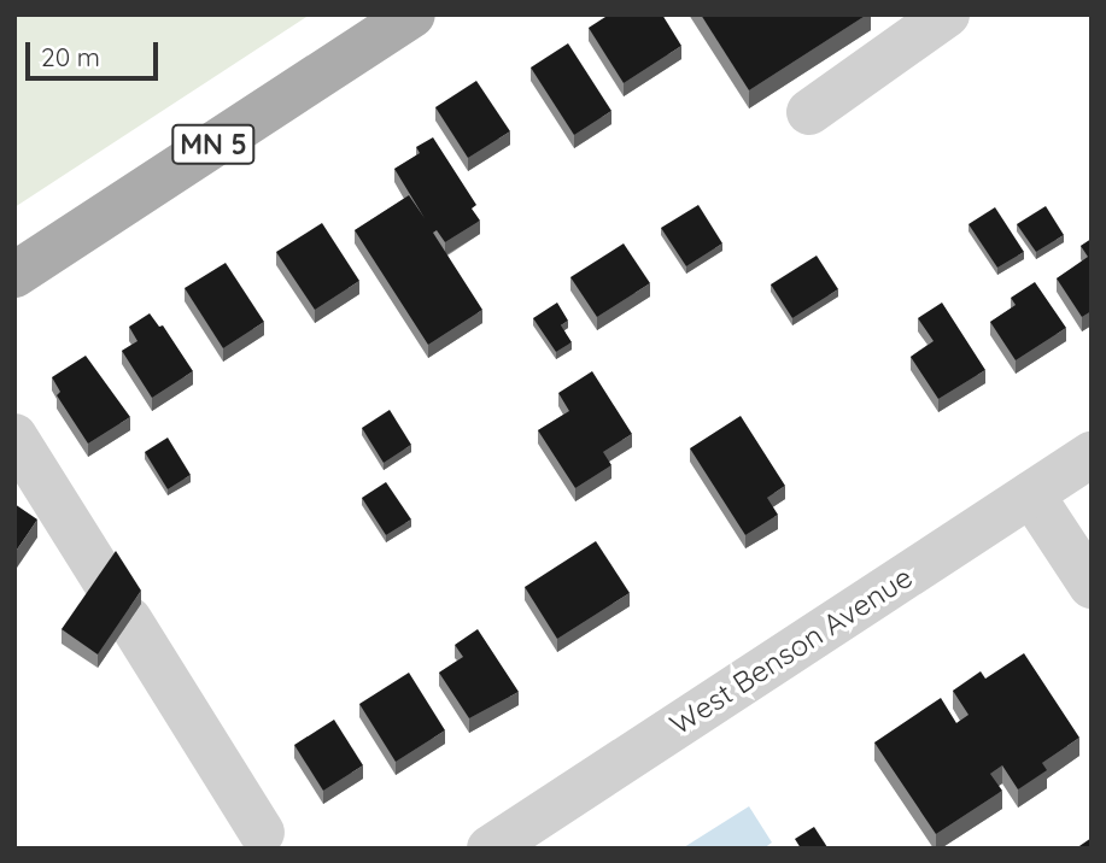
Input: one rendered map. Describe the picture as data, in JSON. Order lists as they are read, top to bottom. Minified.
{"streets":{"main road":["MN 5"],"street":["West Benson Avenue"]},"scale_bar":"20 m"}
